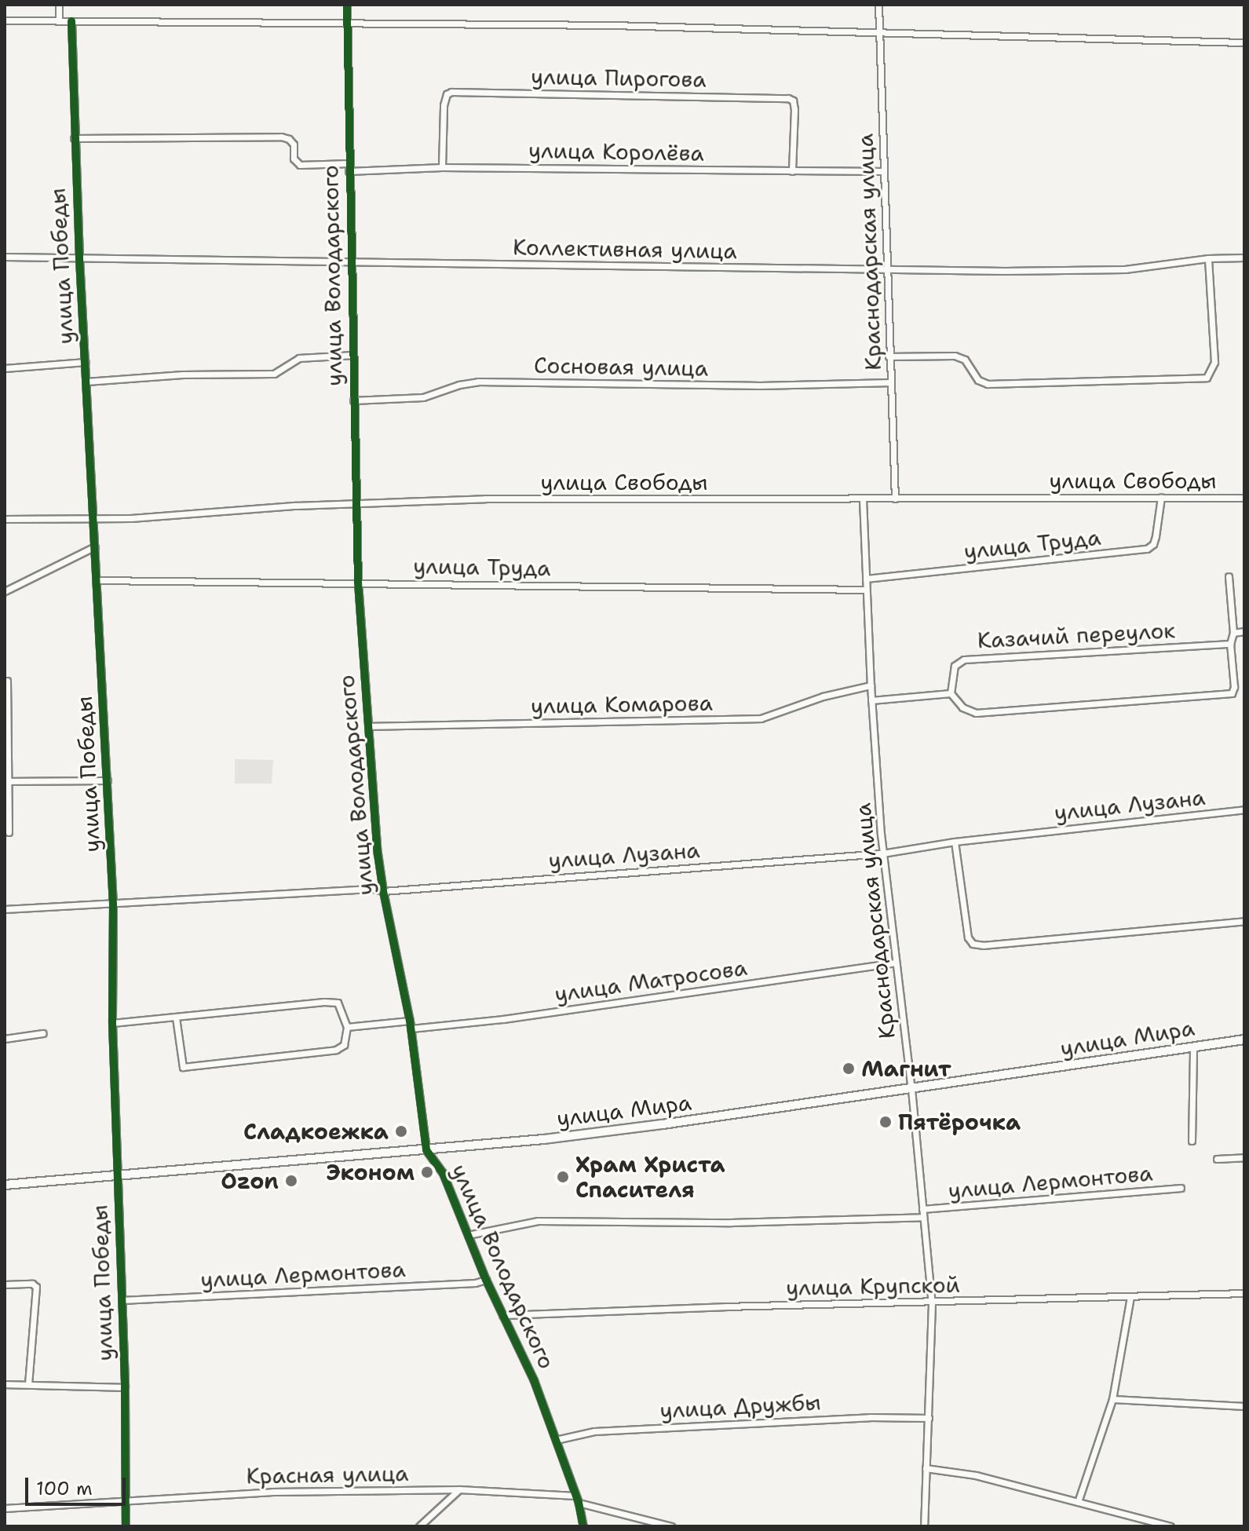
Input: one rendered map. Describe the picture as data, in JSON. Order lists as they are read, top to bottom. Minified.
{"streets":{"main road":["улица Мира"],"street":["улица Пирогова","улица Королёва","Коллективная улица","Краснодарская улица","улица Победы","улица Володарского","Сосновая улица","улица Свободы","улица Труда","Казачий переулок","улица Комарова","улица Лузана","улица Матросова","улица Лермонтова","улица Крупской","улица Дружбы","Красная улица"]},"crossings":[["улица Пирогова","улица Королёва"],["улица Королёва","Краснодарская улица"],["улица Королёва","улица Володарского"],["Коллективная улица","Краснодарская улица"],["Коллективная улица","улица Победы"],["Коллективная улица","улица Володарского"],["Краснодарская улица","Сосновая улица"],["Краснодарская улица","улица Свободы"],["Краснодарская улица","улица Труда"],["Краснодарская улица","улица Комарова"],["Краснодарская улица","улица Лузана"],["Краснодарская улица","улица Матросова"],["Краснодарская улица","улица Мира"],["Краснодарская улица","улица Лермонтова"],["Краснодарская улица","улица Крупской"],["Краснодарская улица","улица Дружбы"],["улица Победы","улица Свободы"],["улица Победы","улица Труда"],["улица Победы","улица Лузана"],["улица Победы","улица Мира"],["улица Победы","улица Лермонтова"],["улица Победы","Красная улица"],["улица Володарского","Сосновая улица"],["улица Володарского","улица Свободы"],["улица Володарского","улица Труда"],["улица Володарского","улица Комарова"],["улица Володарского","улица Лузана"],["улица Володарского","улица Матросова"],["улица Володарского","улица Мира"],["улица Володарского","улица Лермонтова"],["улица Володарского","улица Крупской"],["улица Володарского","улица Дружбы"],["улица Володарского","Красная улица"],["улица Свободы","улица Труда"]],"places":["Магнит","Пятёрочка","Сладкоежка","Эконом","Храм Христа Спасителя","Ozon"],"scale_bar":"100 m"}
